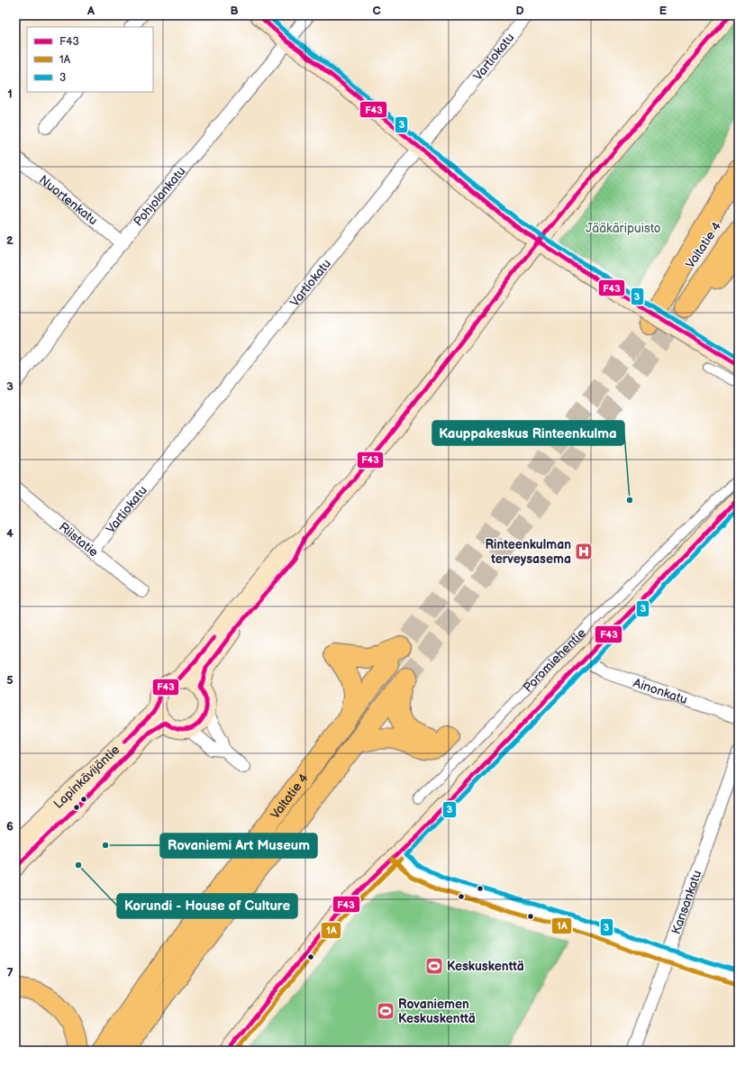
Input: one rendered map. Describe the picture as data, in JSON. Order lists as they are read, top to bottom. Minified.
{"streets":{"highway":["Valtatie 4"],"main road":["Poromiehentie","Lapinkävijäntie"],"street":["Vartiokatu","Pohjolankatu","Nuortenkatu","Riistatie","Ainonkatu","Kansankatu"]},"crossings":[["Vartiokatu","Riistatie"],["Pohjolankatu","Nuortenkatu"],["Poromiehentie","Ainonkatu"]],"parks":["Jääkäripuisto"],"places":{"other":["Kauppakeskus Rinteenkulma","Rovaniemi Art Museum","Korundi - House of Culture"],"hospital":["Rinteenkulman terveysasema"],"sports":["Keskuskenttä","Rovaniemen Keskuskenttä"]},"lines":["transit line F43","transit line 3","transit line 1A"],"legend":["F43","1A","3"],"grid":{"columns":["A","B","C","D","E"],"rows":["1","2","3","4","5","6","7"]}}
